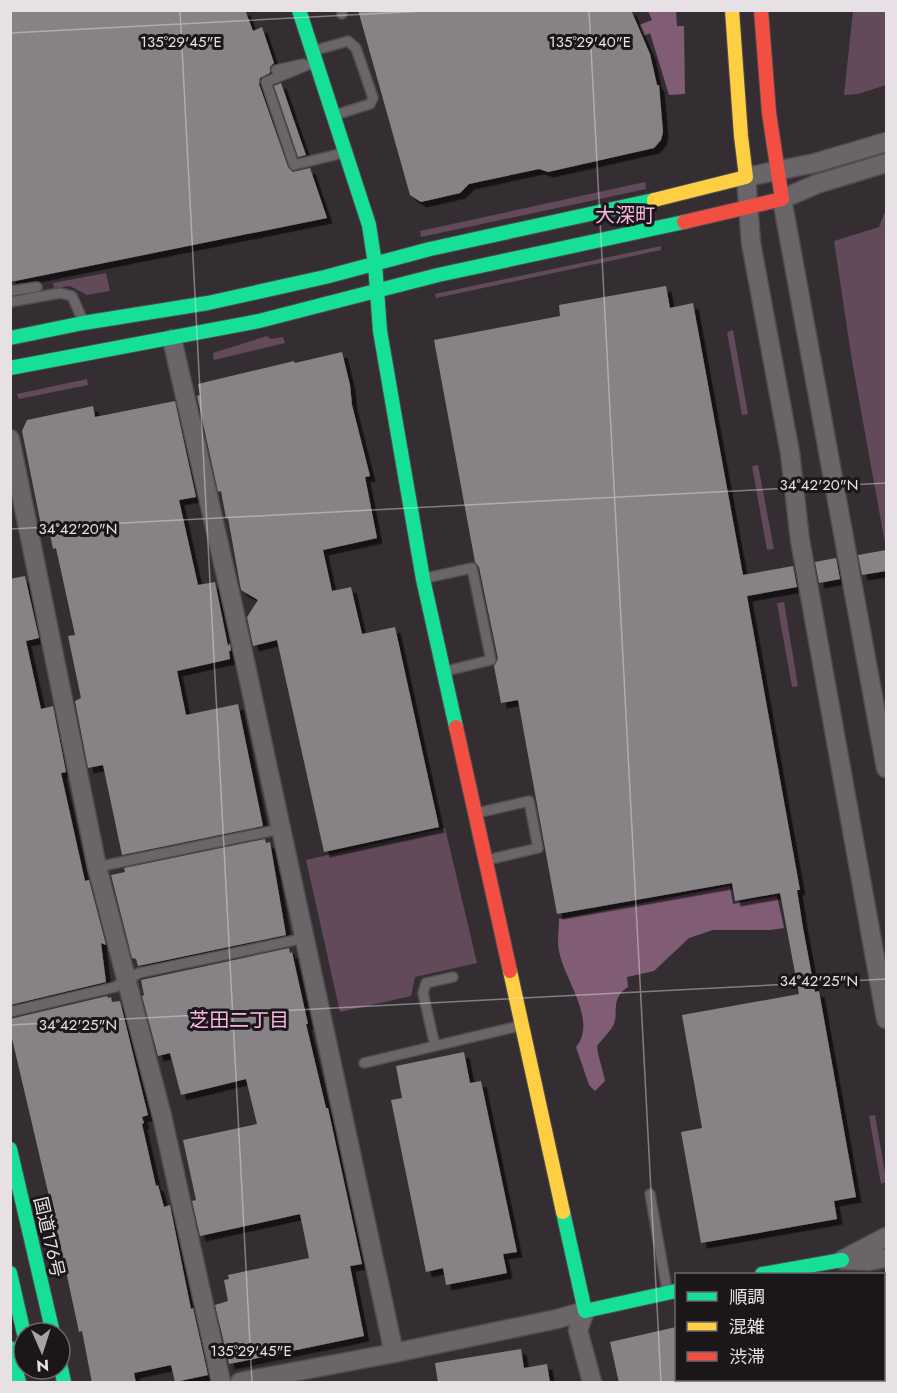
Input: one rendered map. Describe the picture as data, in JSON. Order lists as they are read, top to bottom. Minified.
{"streets":{"main road":["国道176号"]},"districts":["大深町","芝田二丁目"],"legend":["順調","混雑","渋滞"],"north":"bottom","coordinates":["135°29'45\"E","135°29'40\"E","34°42'20\"N","34°42'25\"N"]}
